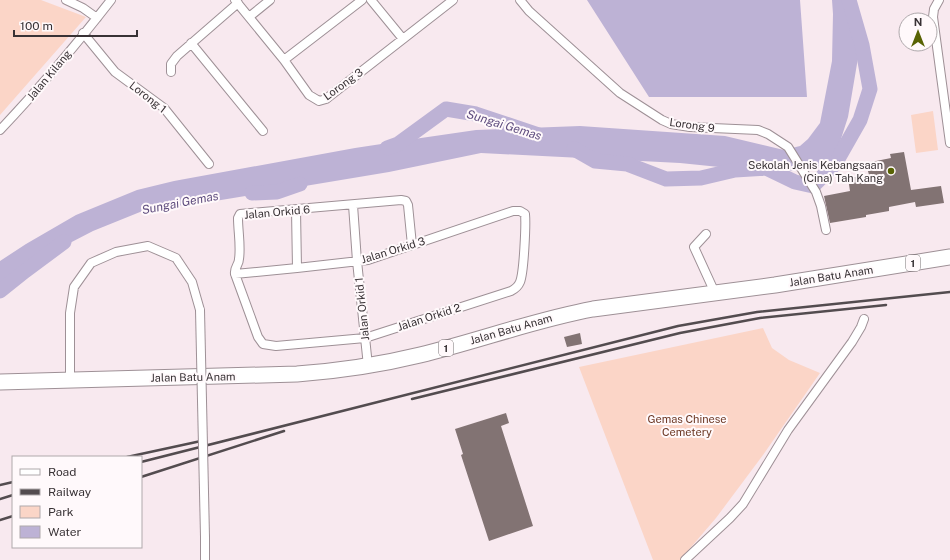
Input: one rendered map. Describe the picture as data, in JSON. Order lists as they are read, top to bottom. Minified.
{"streets":{"highway":["1","Jalan Batu Anam"],"street":["Jalan Kilang","Lorong 3","Lorong 1","Lorong 9","Jalan Orkid 6","Jalan Orkid 3","Jalan Orkid 1","Jalan Orkid 2"]},"crossings":[["Jalan Kilang","Lorong 1"],["Jalan Orkid 6","Jalan Orkid 3"],["Jalan Orkid 6","Jalan Orkid 1"],["Jalan Orkid 6","Jalan Orkid 2"],["Jalan Orkid 3","Jalan Orkid 1"],["Jalan Orkid 3","Jalan Orkid 2"],["Jalan Batu Anam","Jalan Orkid 1"],["Jalan Orkid 1","Jalan Orkid 2"]],"water":["Sungai Gemas"],"parks":["Gemas Chinese Cemetery"],"places":["Sekolah Jenis Kebangsaan (Cina) Tah Kang"],"legend":["Road","Railway","Park","Water"],"scale_bar":"100 m","north":"top"}
